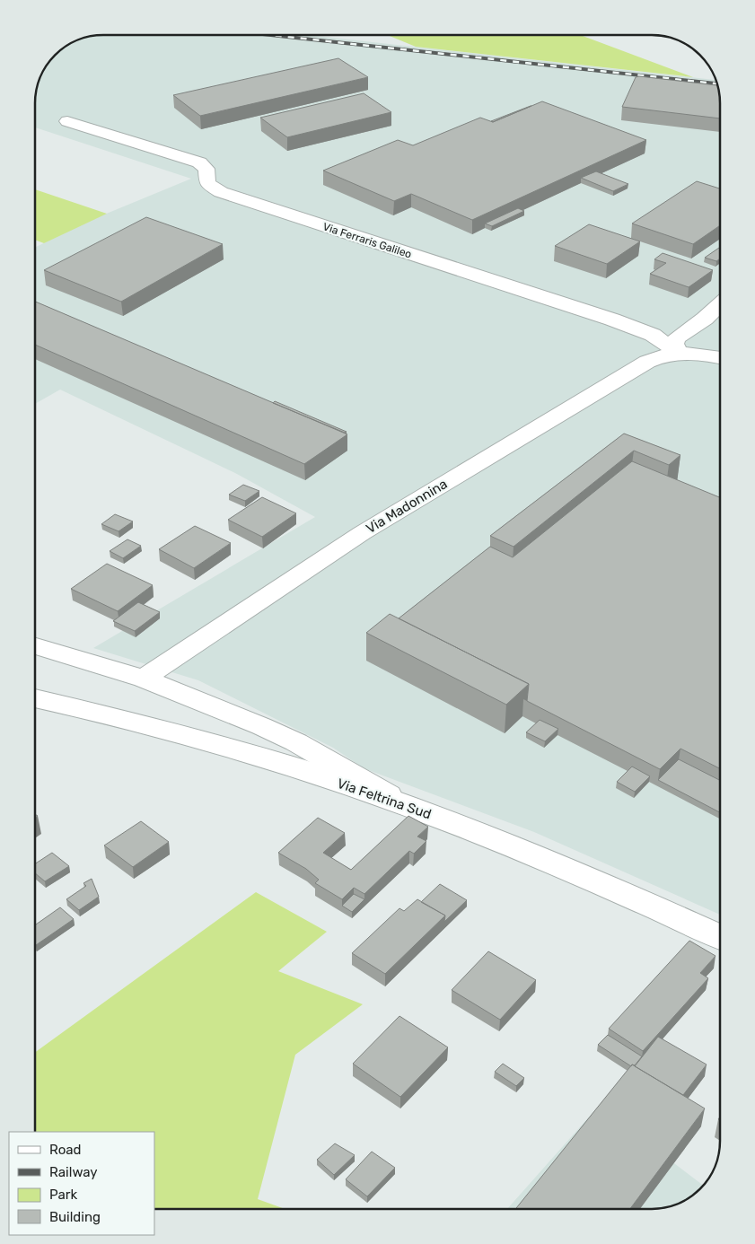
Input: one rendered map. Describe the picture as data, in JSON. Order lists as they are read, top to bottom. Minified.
{"streets":{"street":["Via Ferraris Galileo","Via Madonnina","Via Feltrina Sud"]},"crossings":[["Via Ferraris Galileo","Via Madonnina"]],"legend":["Road","Railway","Park","Building"]}
